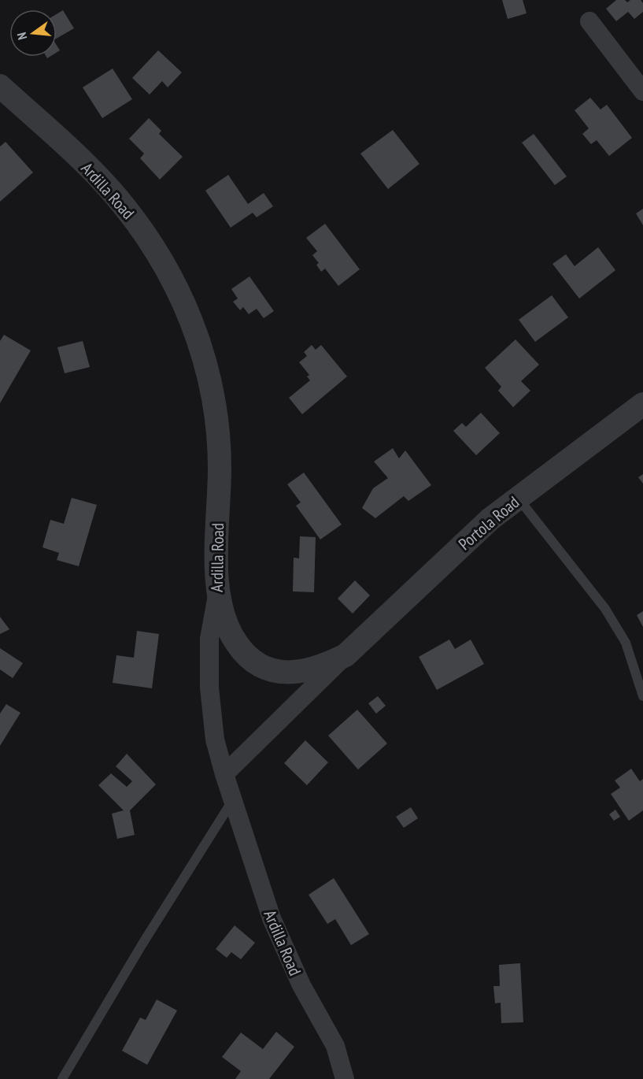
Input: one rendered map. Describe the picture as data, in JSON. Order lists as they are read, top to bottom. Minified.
{"streets":{"street":["Ardilla Road","Portola Road"]},"crossings":[["Ardilla Road","Portola Road"]],"north":"left"}
